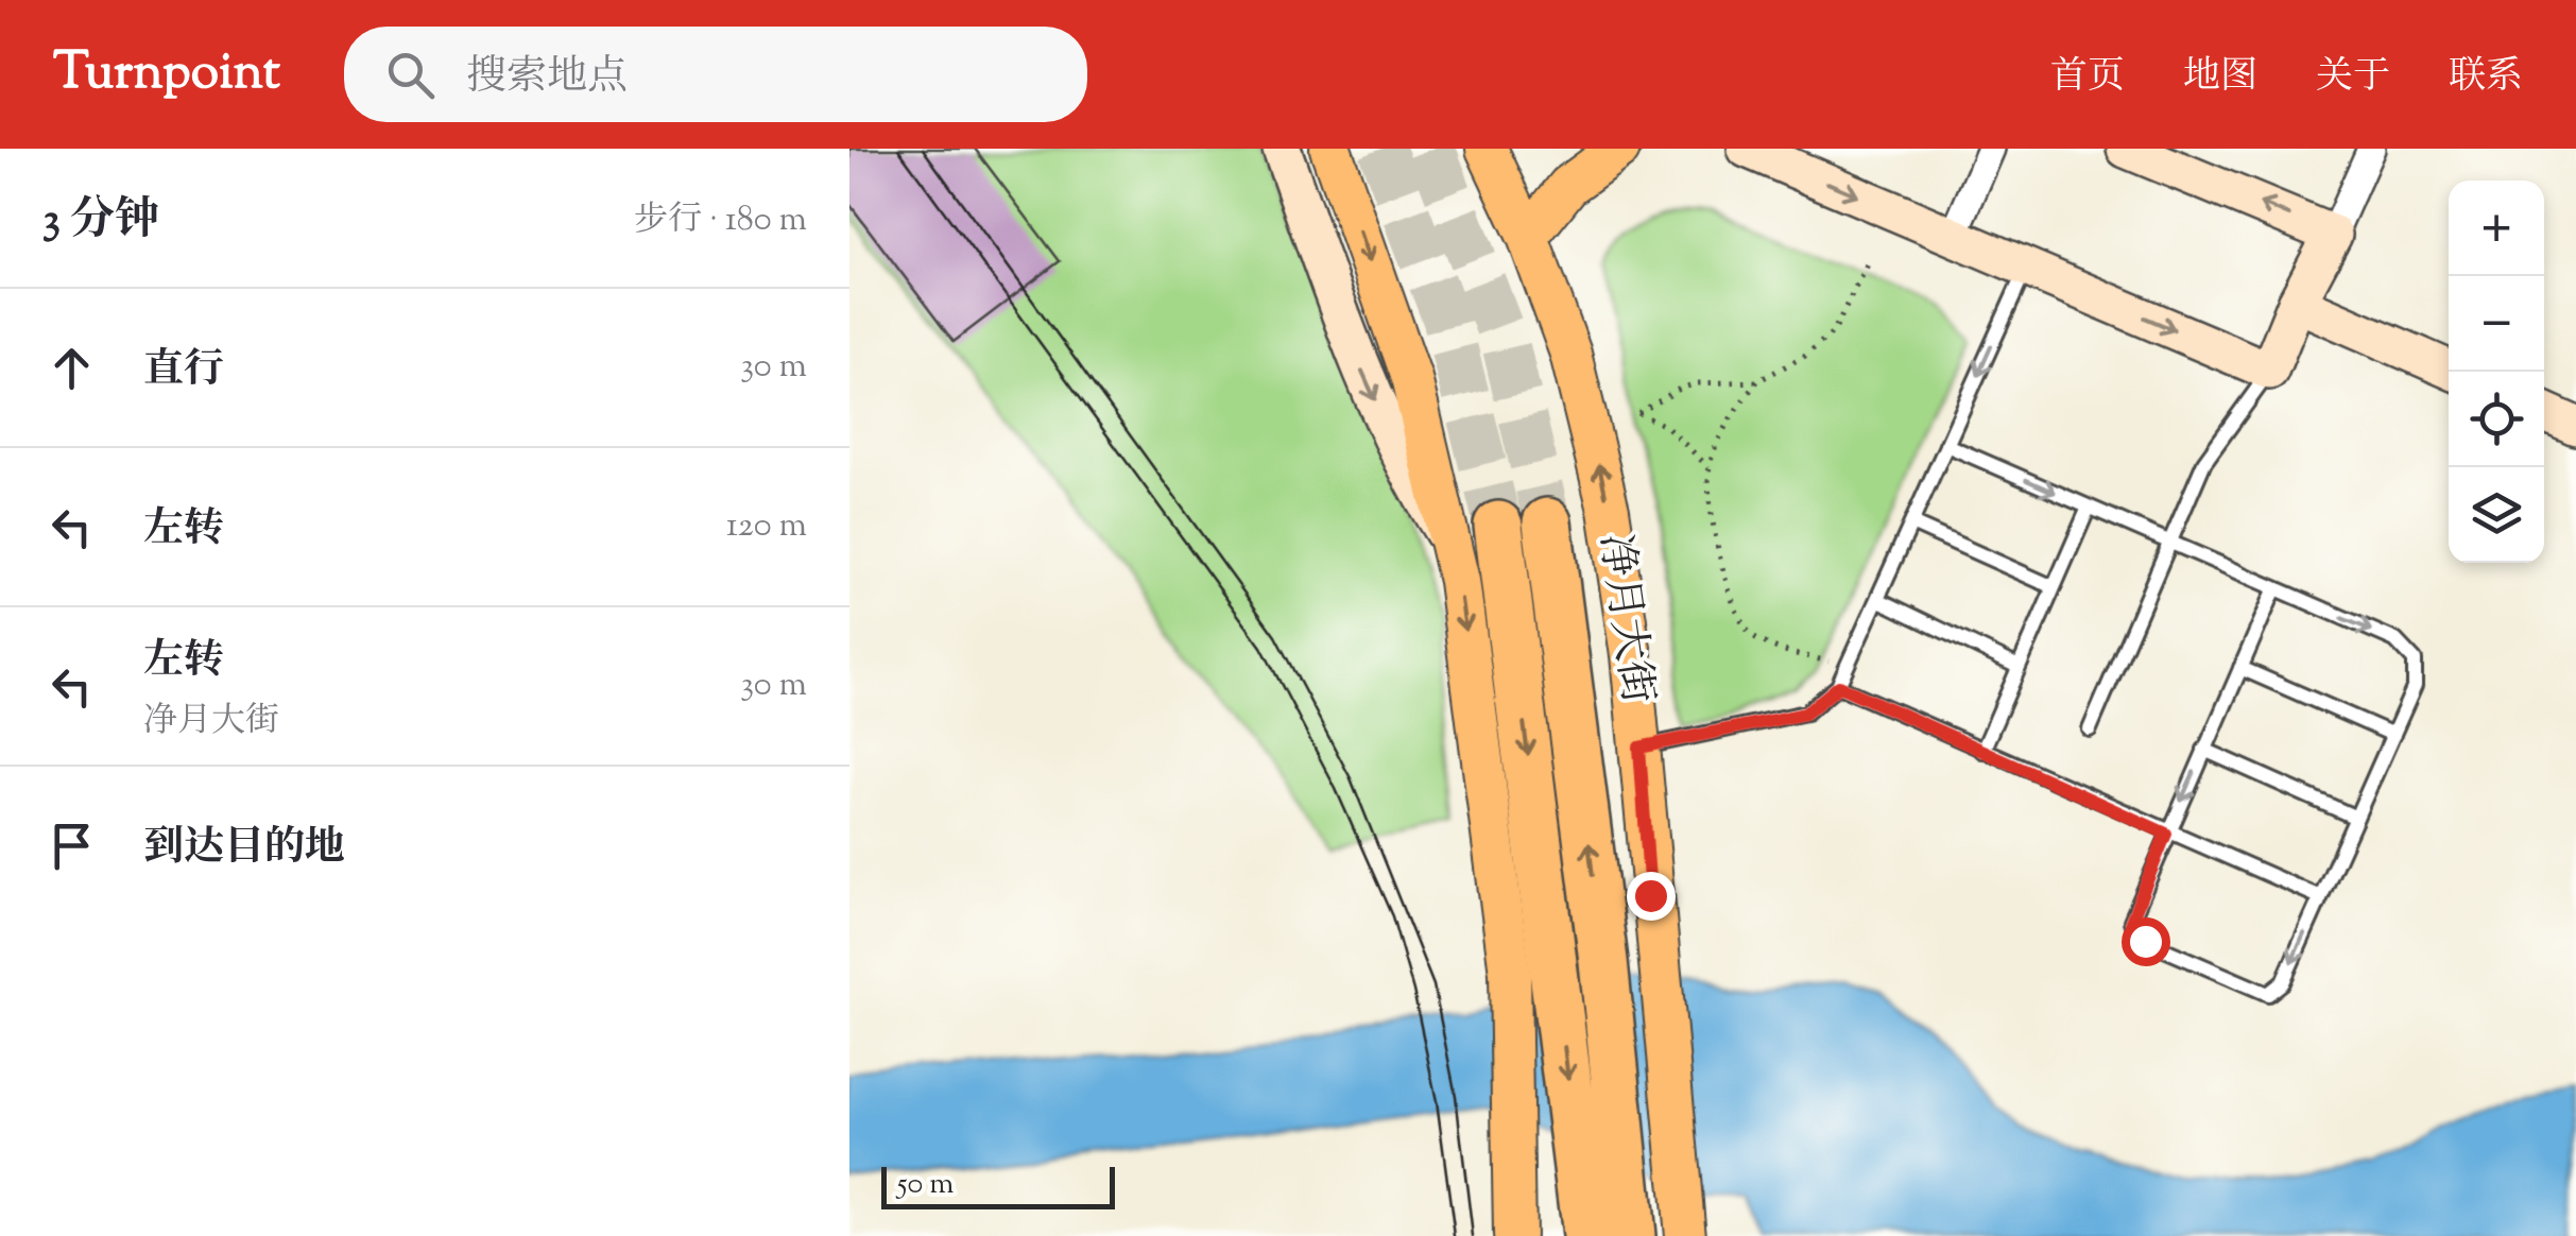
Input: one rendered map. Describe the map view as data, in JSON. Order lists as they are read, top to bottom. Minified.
{"streets":{"highway":["净月大街"]},"scale_bar":"50 m","page":{"header":"Turnpoint","search":"搜索地点","nav":["首页","地图","关于","联系"],"heading":["3 分钟","步行 · 180 m"],"map_buttons":["+","−"],"list":[["直行","30 m"],["左转","120 m"],["左转","净月大街","30 m"],"到达目的地"],"scale":"50 m"}}
